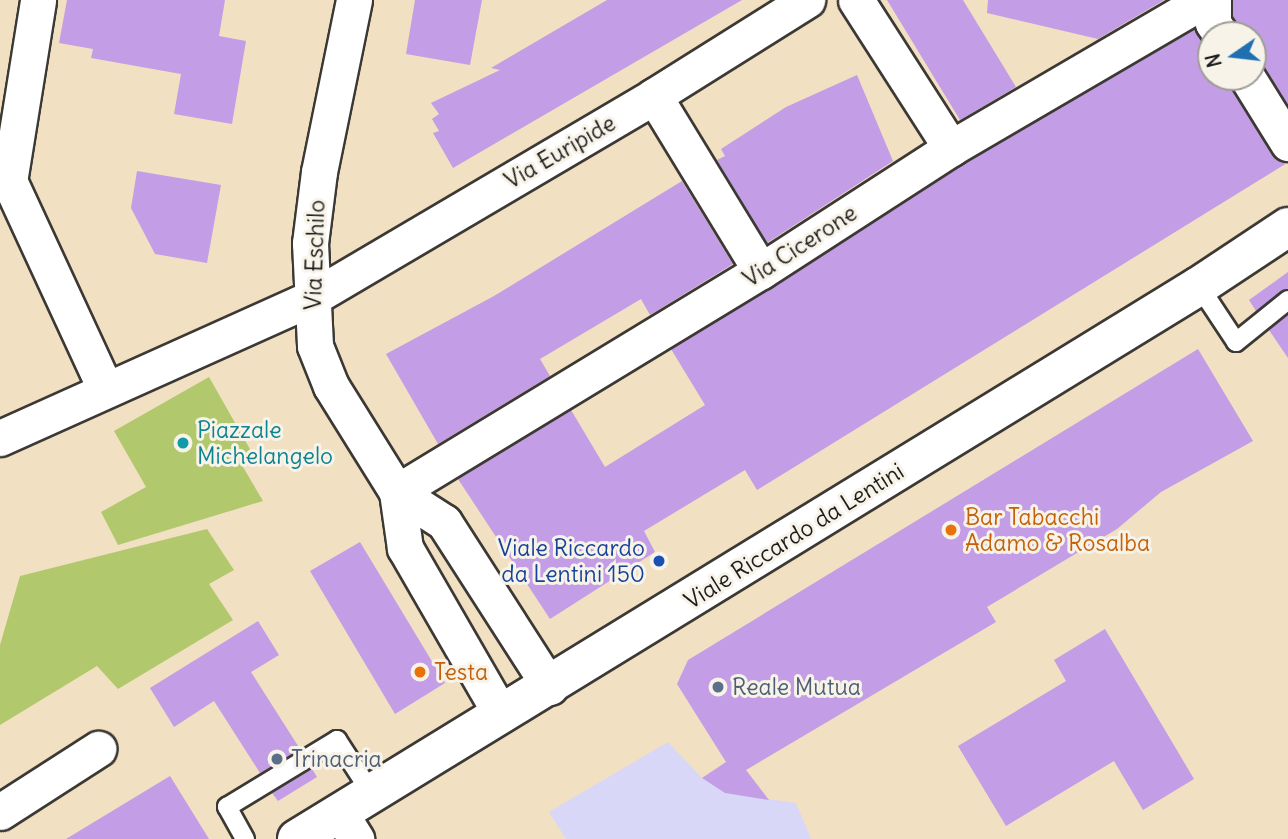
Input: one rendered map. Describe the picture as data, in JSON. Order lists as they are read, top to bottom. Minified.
{"streets":{"main road":["Viale Riccardo da Lentini"],"street":["Via Euripide","Via Cicerone","Via Eschilo"]},"crossings":[["Via Euripide","Via Eschilo"],["Via Cicerone","Via Eschilo"]],"places":["Piazzale Michelangelo","Bar Tabacchi Adamo & Rosalba","Viale Riccardo da Lentini 150","Testa","Reale Mutua","Trinacria"],"north":"left"}
